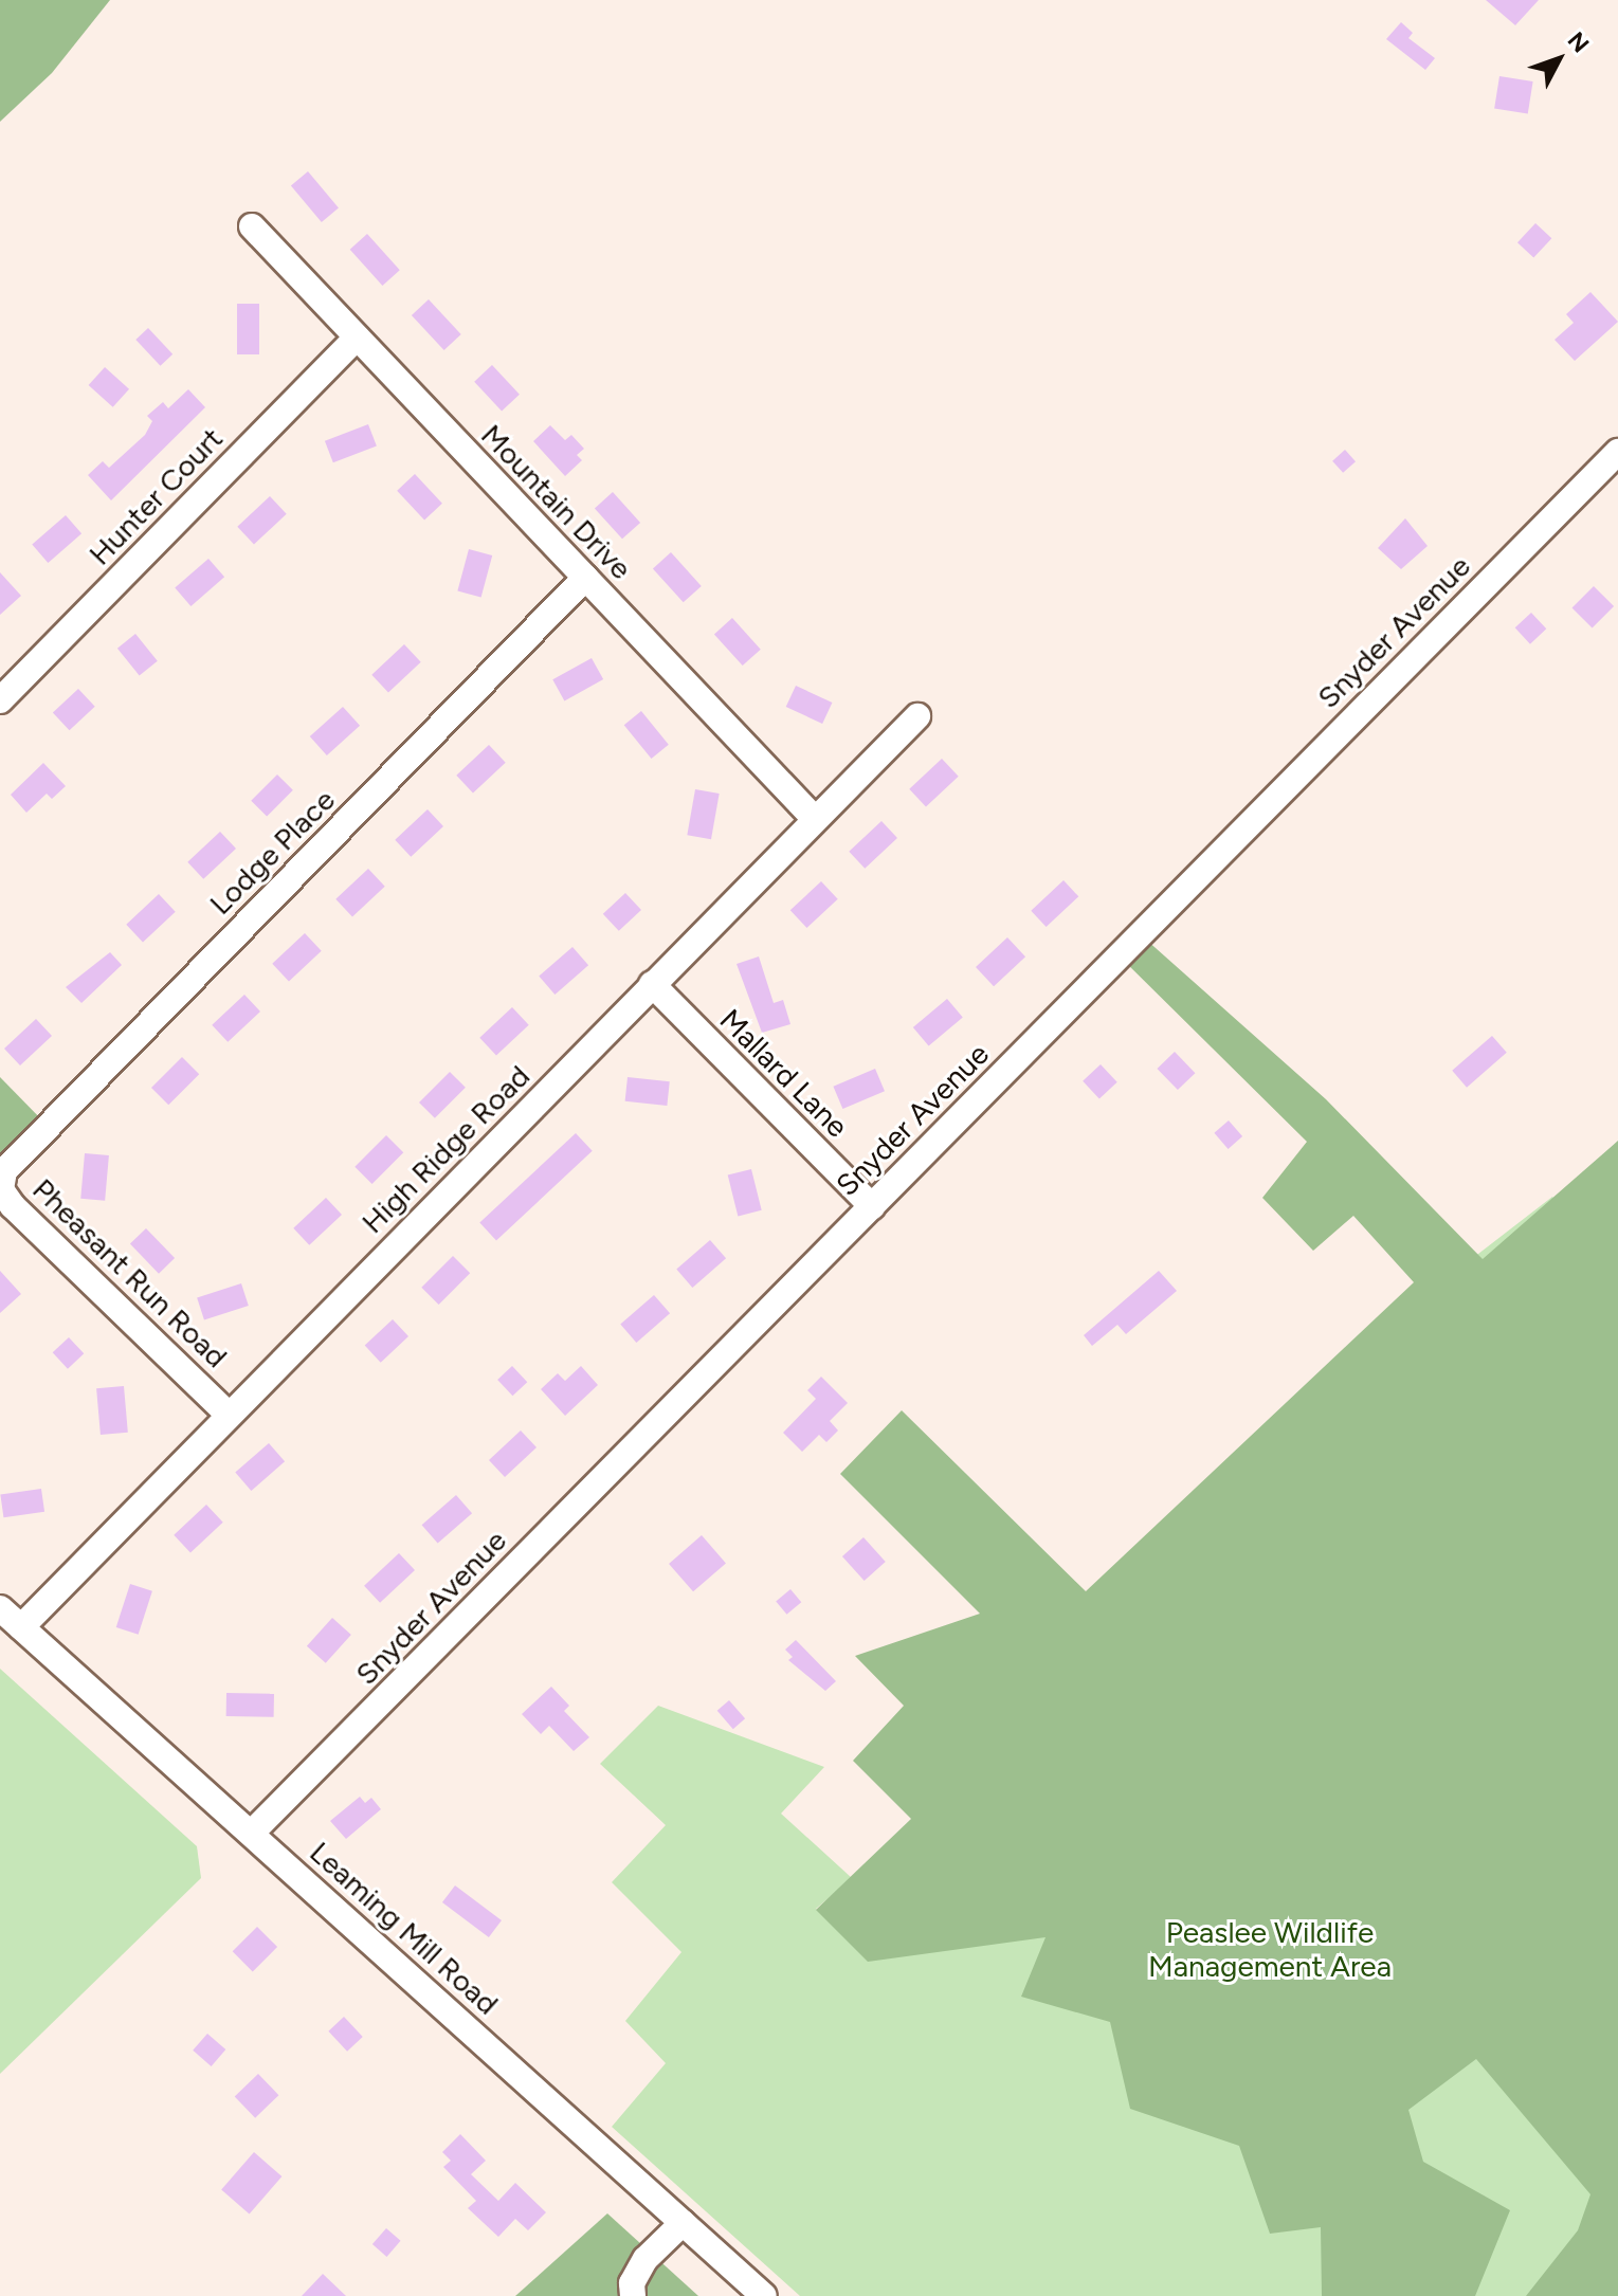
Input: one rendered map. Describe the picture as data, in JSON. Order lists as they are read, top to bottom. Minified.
{"streets":{"street":["Hunter Court","Mountain Drive","Snyder Avenue","Lodge Place","Mallard Lane","High Ridge Road","Pheasant Run Road","Leaming Mill Road"]},"crossings":[["Hunter Court","Mountain Drive"],["Mountain Drive","Lodge Place"],["Mountain Drive","High Ridge Road"],["Snyder Avenue","Mallard Lane"],["Snyder Avenue","Leaming Mill Road"],["Lodge Place","Pheasant Run Road"],["Mallard Lane","High Ridge Road"],["High Ridge Road","Pheasant Run Road"],["High Ridge Road","Leaming Mill Road"]],"parks":["Peaslee Wildlife Management Area"],"north":"top right"}
